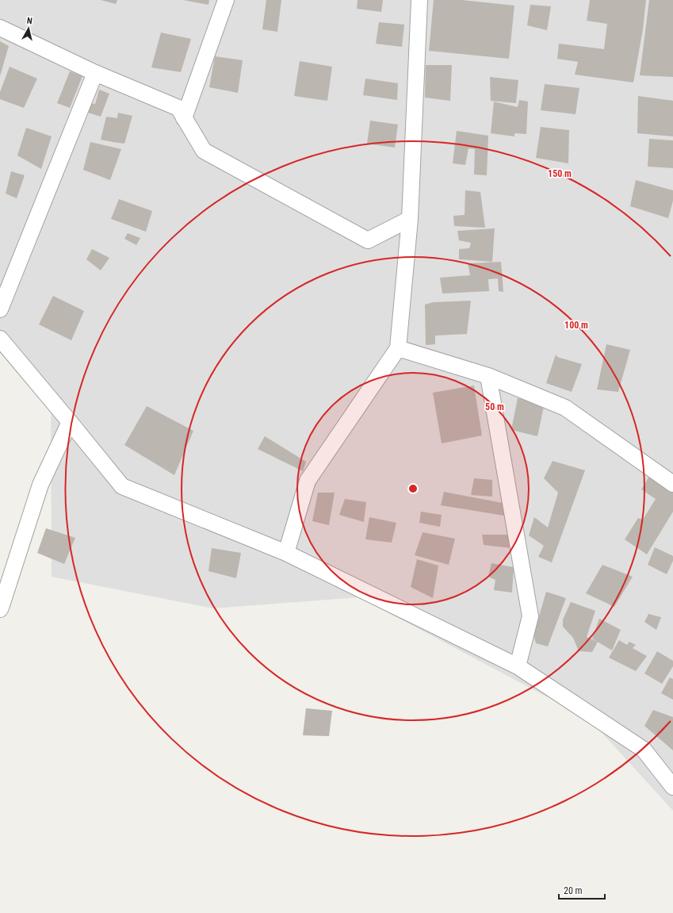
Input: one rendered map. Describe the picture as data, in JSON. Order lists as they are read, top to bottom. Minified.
{"scale_bar":"20 m","north":"top","rings":["150 m","100 m","50 m"]}
